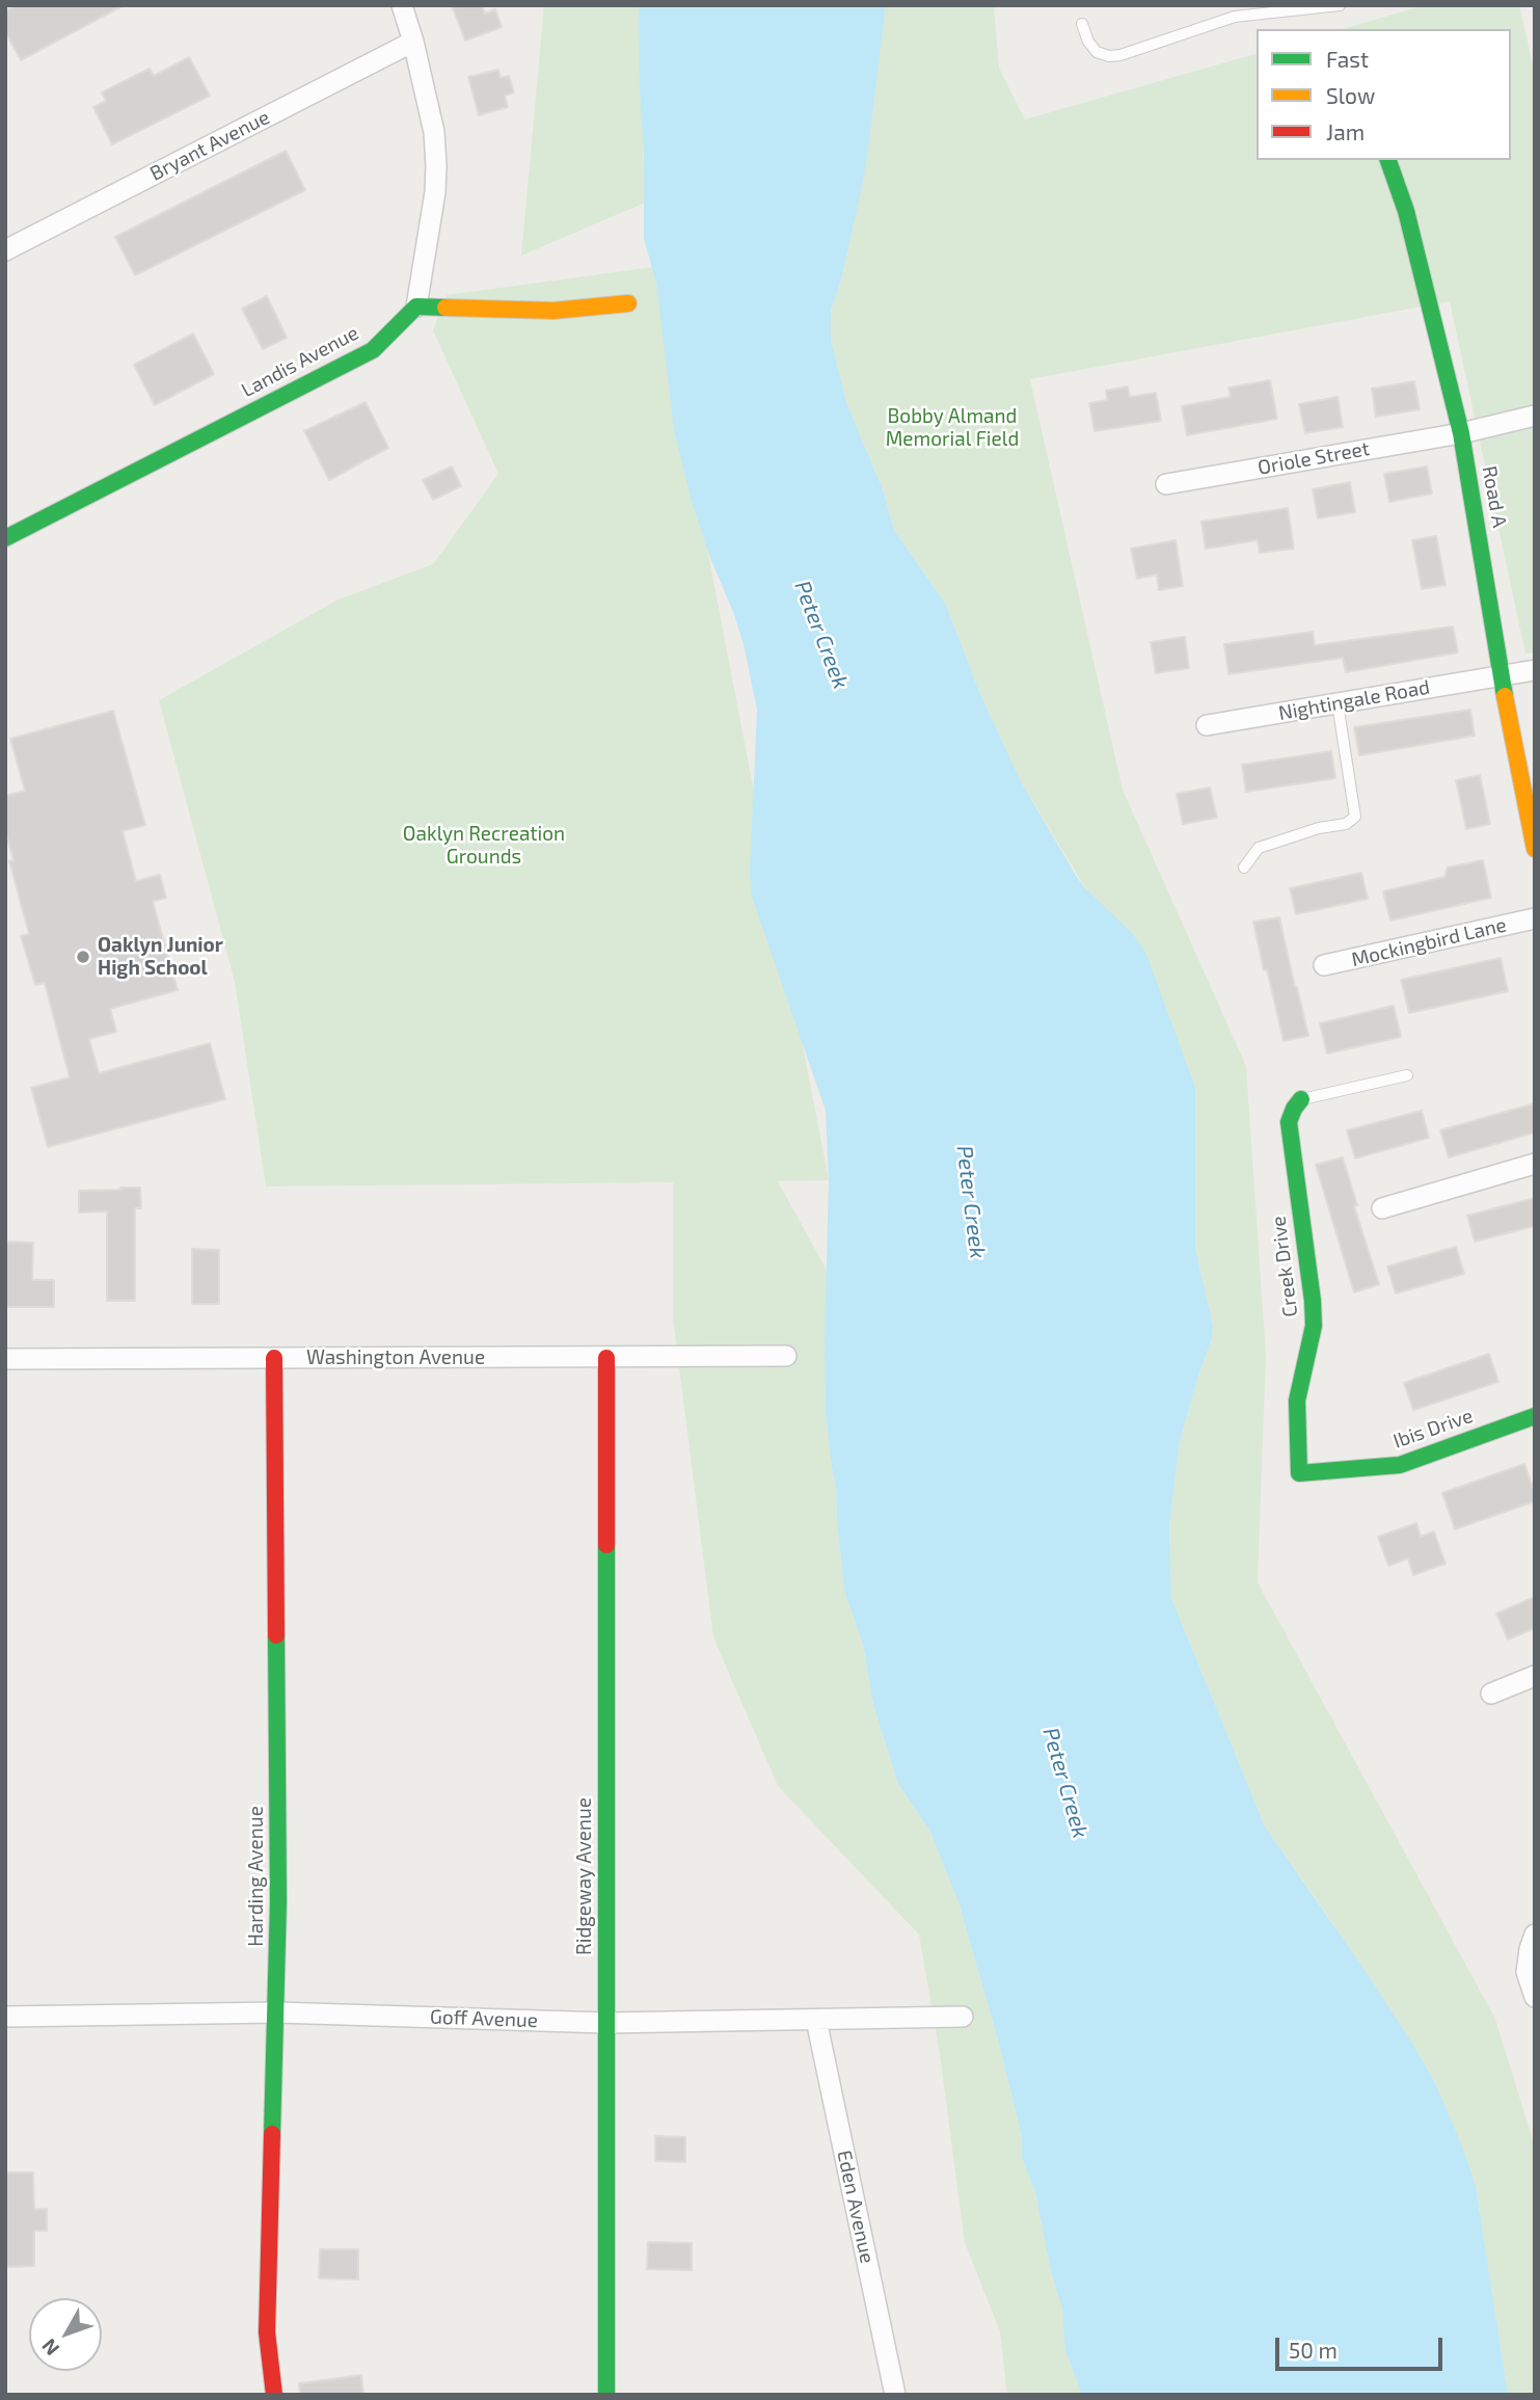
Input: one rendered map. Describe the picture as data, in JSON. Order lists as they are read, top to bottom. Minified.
{"streets":{"street":["Bryant Avenue","Landis Avenue","Oriole Street","Road A","Nightingale Road","Mockingbird Lane","Creek Drive","Washington Avenue","Ibis Drive","Harding Avenue","Ridgeway Avenue","Goff Avenue","Eden Avenue"]},"crossings":[["Oriole Street","Road A"],["Road A","Nightingale Road"],["Creek Drive","Ibis Drive"],["Washington Avenue","Harding Avenue"],["Washington Avenue","Ridgeway Avenue"],["Harding Avenue","Goff Avenue"],["Ridgeway Avenue","Goff Avenue"],["Goff Avenue","Eden Avenue"]],"water":["Peter Creek"],"parks":["Bobby Almand Memorial Field","Oaklyn Recreation Grounds"],"places":["Oaklyn Junior High School"],"legend":["Fast","Slow","Jam"],"scale_bar":"50 m","north":"bottom left"}
